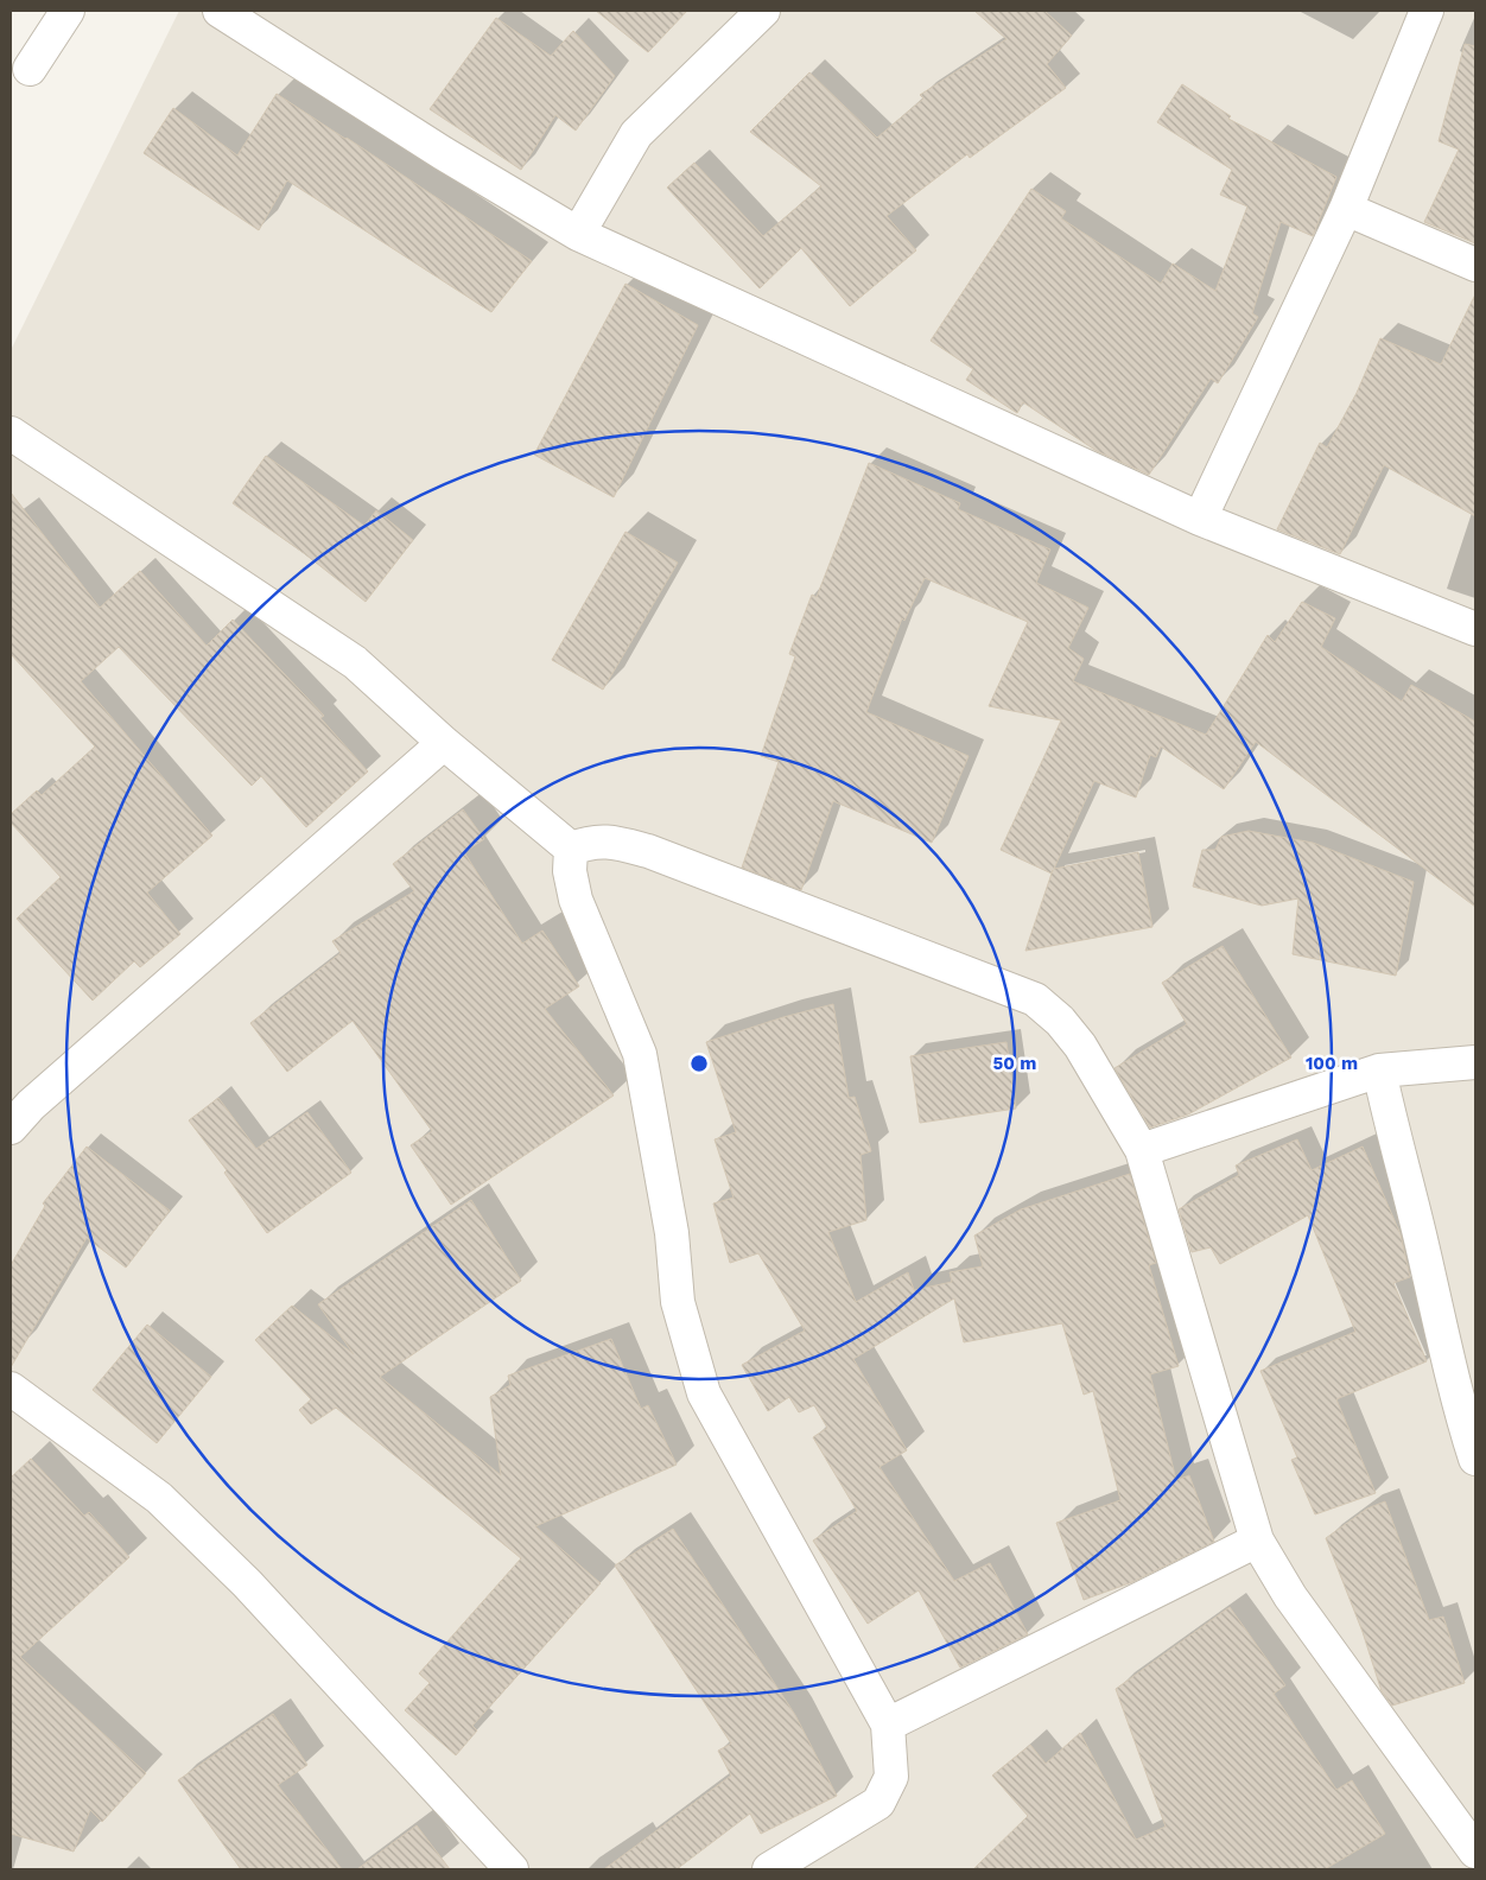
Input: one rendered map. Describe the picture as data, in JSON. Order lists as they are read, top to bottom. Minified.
{"rings":["50 m","100 m"]}
